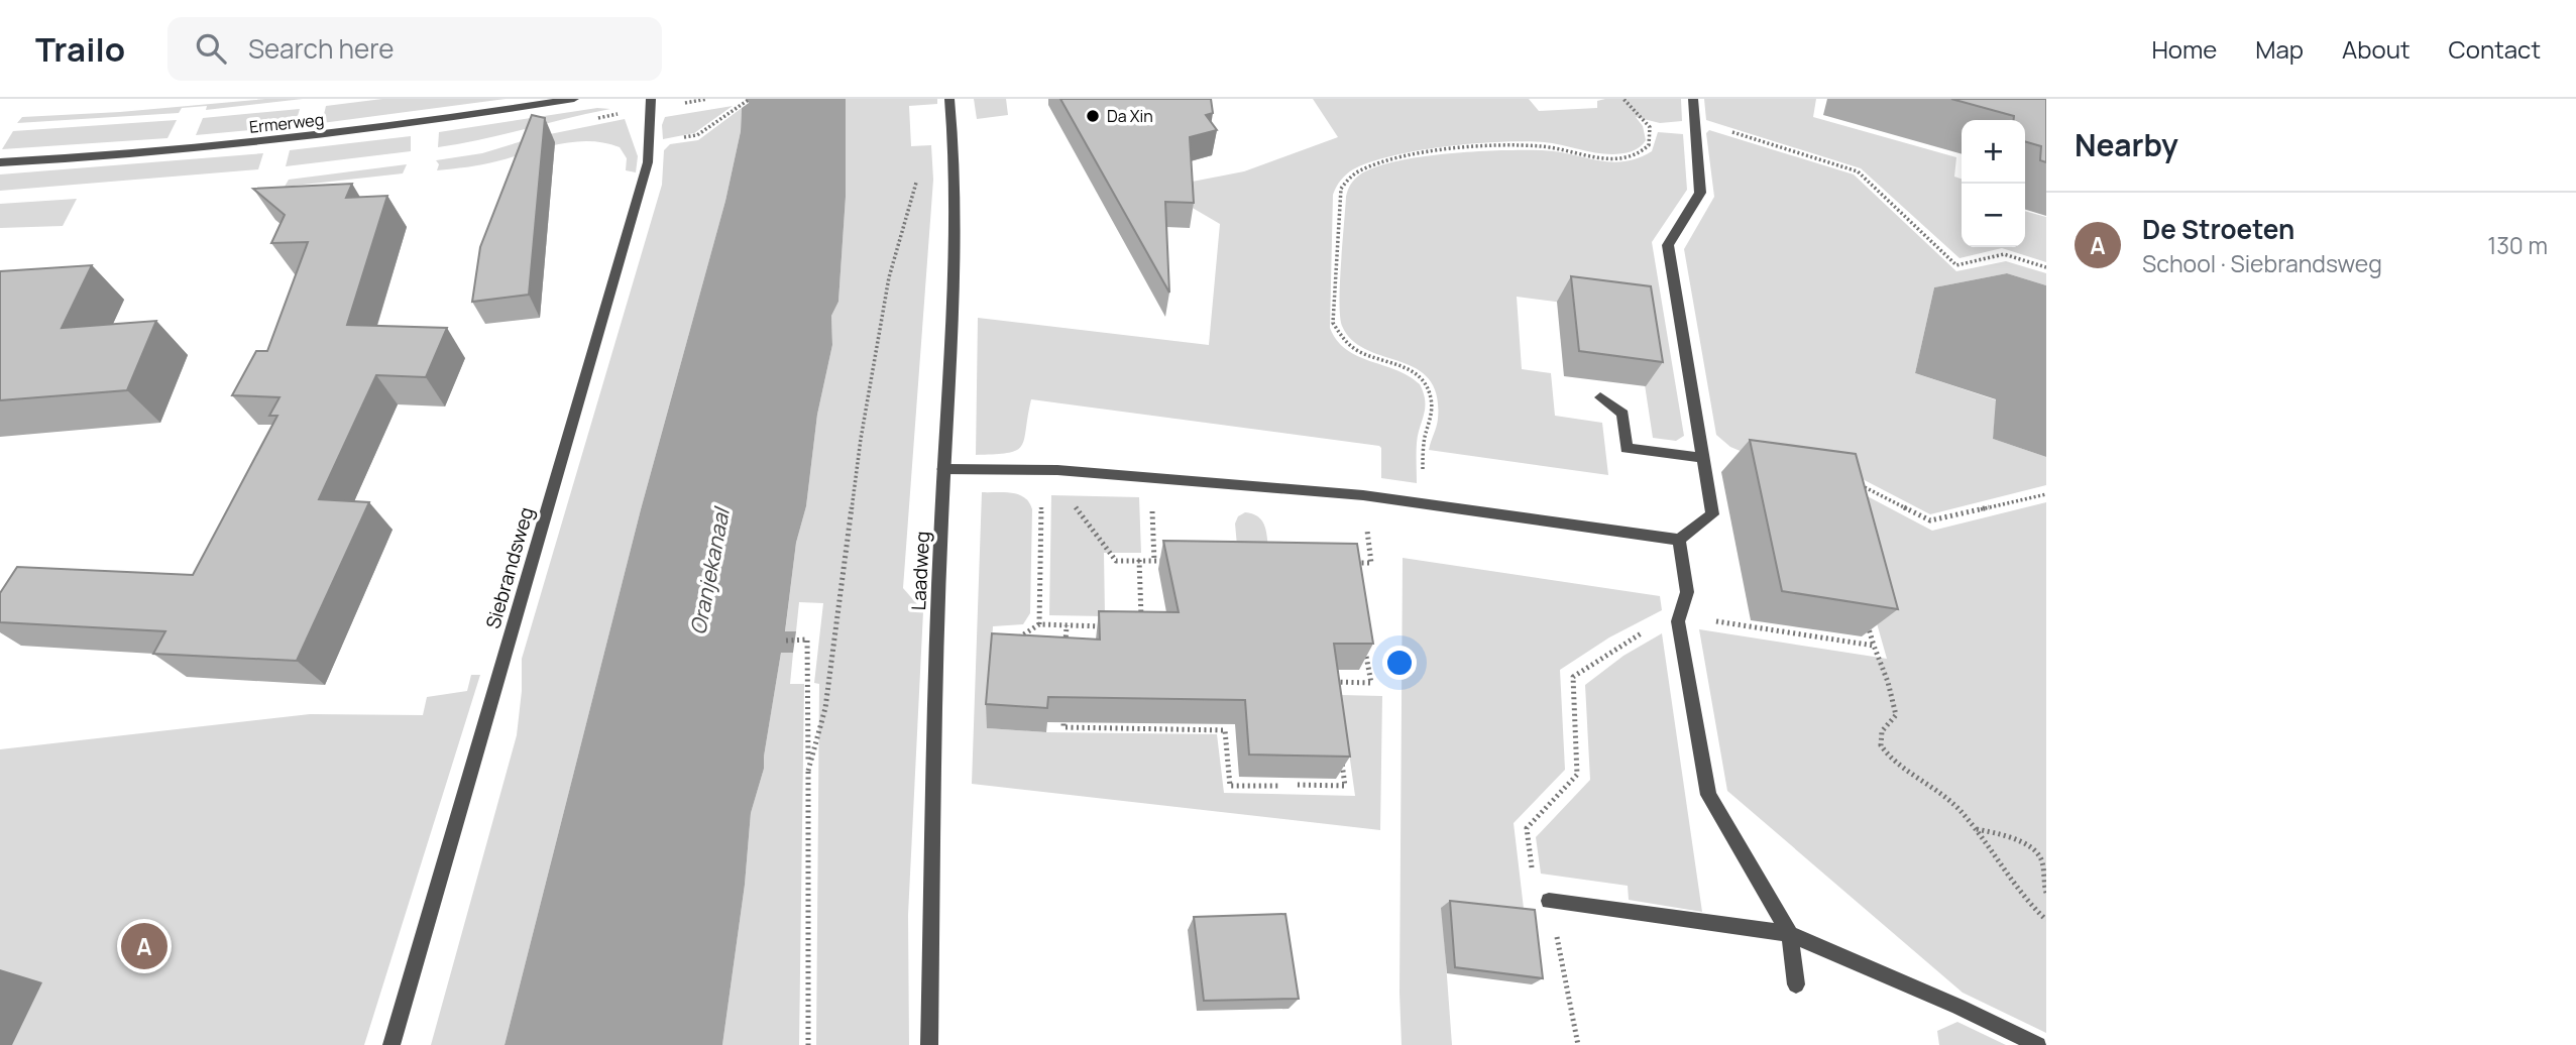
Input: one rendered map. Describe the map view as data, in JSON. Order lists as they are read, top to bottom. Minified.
{"streets":{"street":["Ermerweg","Siebrandsweg","Laadweg"]},"water":["Oranjekanaal"],"places":["Da Xin"],"page":{"header":"Trailo","search":"Search here","nav":["Home","Map","About","Contact"],"heading":"Nearby","map_buttons":["+","−"],"list":[{"mark":"A","name":"De Stroeten","note":"School · Siebrandsweg","value":"130 m"}],"pins":"A"}}
